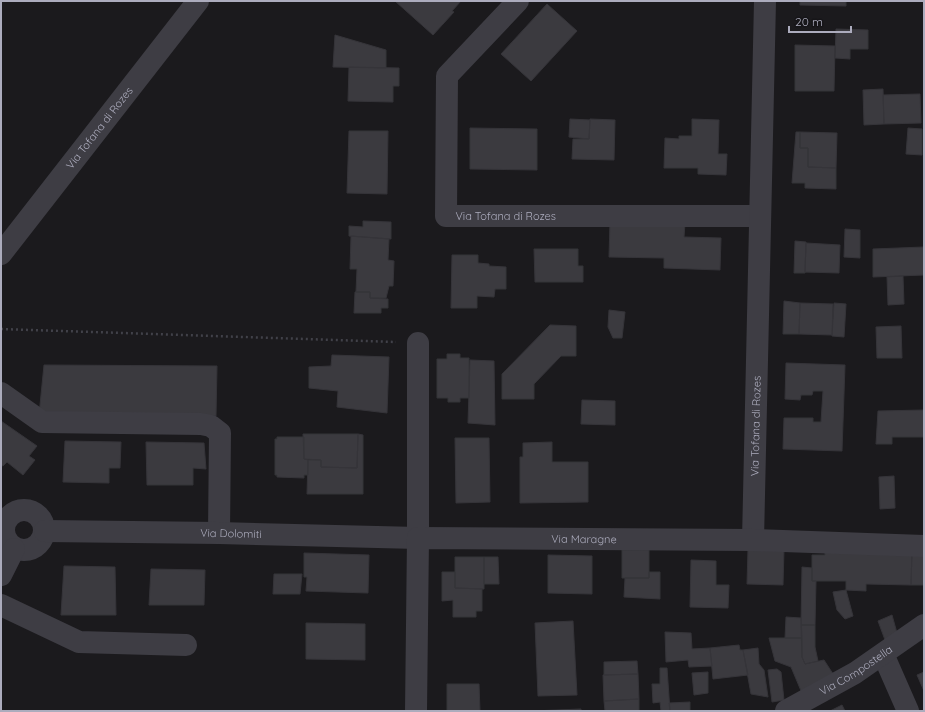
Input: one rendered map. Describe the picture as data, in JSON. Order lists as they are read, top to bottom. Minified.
{"streets":{"street":["Via Tofana di Rozes","Via Dolomiti","Via Maragne","Via Compostella"]},"crossings":[["Via Tofana di Rozes","Via Maragne"],["Via Dolomiti","Via Maragne"]],"scale_bar":"20 m"}
